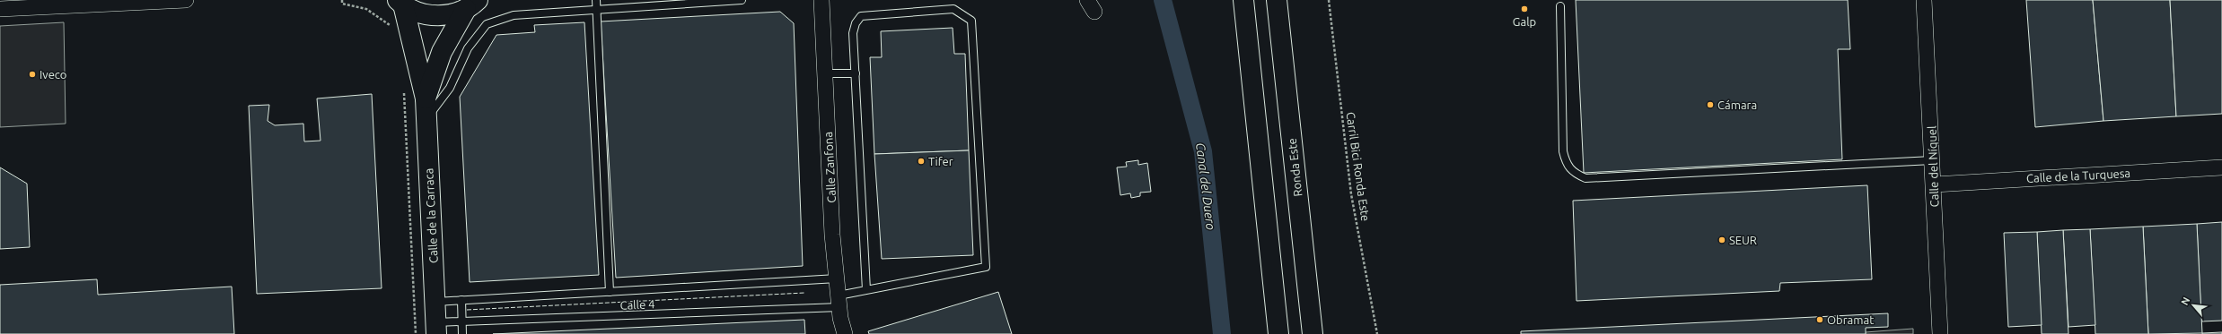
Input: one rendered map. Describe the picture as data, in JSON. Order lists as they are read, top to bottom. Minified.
{"streets":{"main road":["Ronda Este","Calle de la Carraca"],"street":["Calle del Níquel","Calle Zanfona","Calle de la Turquesa"],"lane":["Calle 4"],"path":["Carril Bici Ronda Este"]},"crossings":[["Calle del Níquel","Calle de la Turquesa"],["Calle Zanfona","Calle 4"],["Calle de la Carraca","Calle 4"]],"water":["Canal del Duero"],"places":["Galp","Iveco","Cámara","Tifer","SEUR","Obramat"],"north":"top left"}
